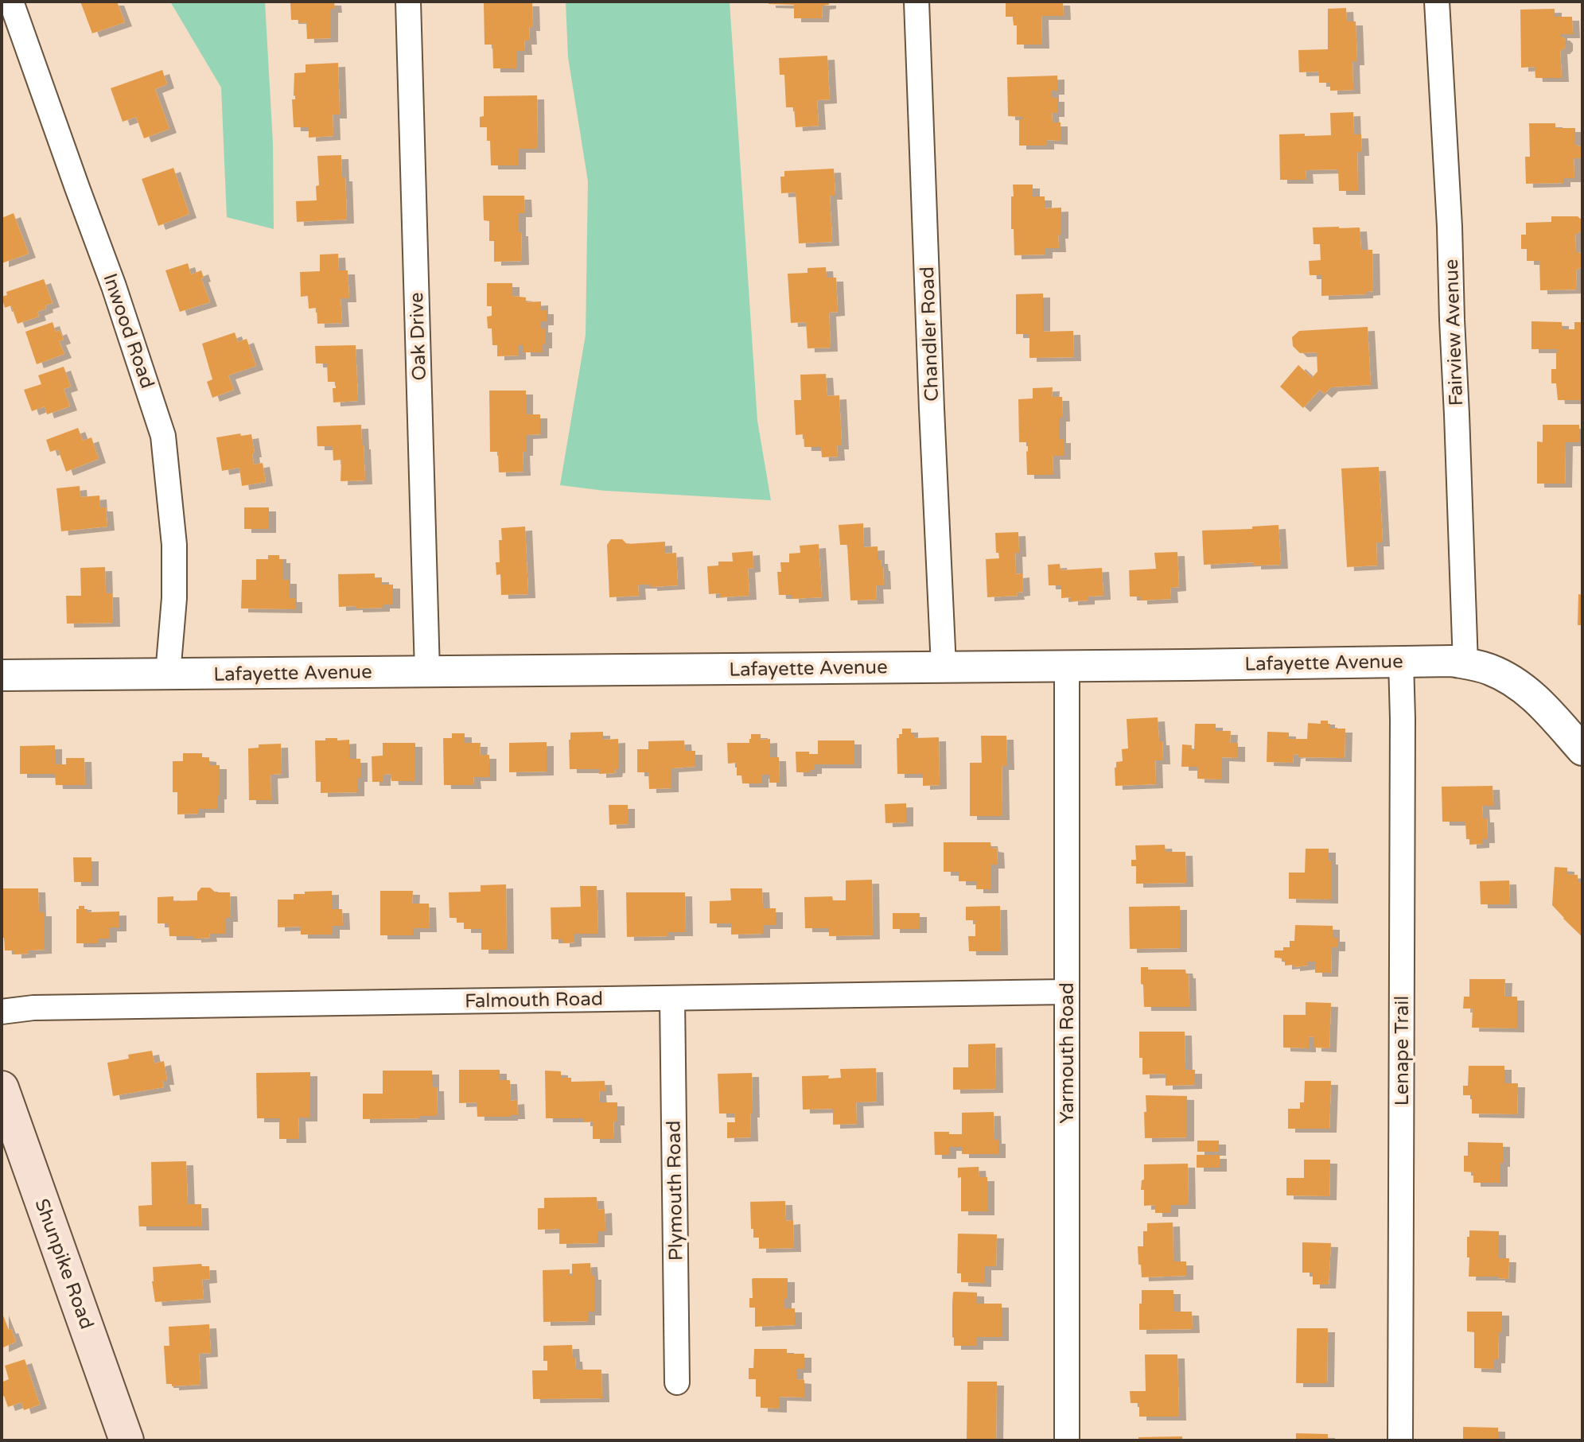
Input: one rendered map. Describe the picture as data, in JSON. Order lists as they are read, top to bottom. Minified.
{"streets":{"main road":["Shunpike Road"],"street":["Inwood Road","Fairview Avenue","Chandler Road","Oak Drive","Lafayette Avenue","Falmouth Road","Lenape Trail","Yarmouth Road","Plymouth Road"]},"crossings":[["Inwood Road","Lafayette Avenue"],["Fairview Avenue","Lafayette Avenue"],["Chandler Road","Lafayette Avenue"],["Oak Drive","Lafayette Avenue"],["Lafayette Avenue","Lenape Trail"],["Lafayette Avenue","Yarmouth Road"],["Falmouth Road","Yarmouth Road"],["Falmouth Road","Plymouth Road"]]}
